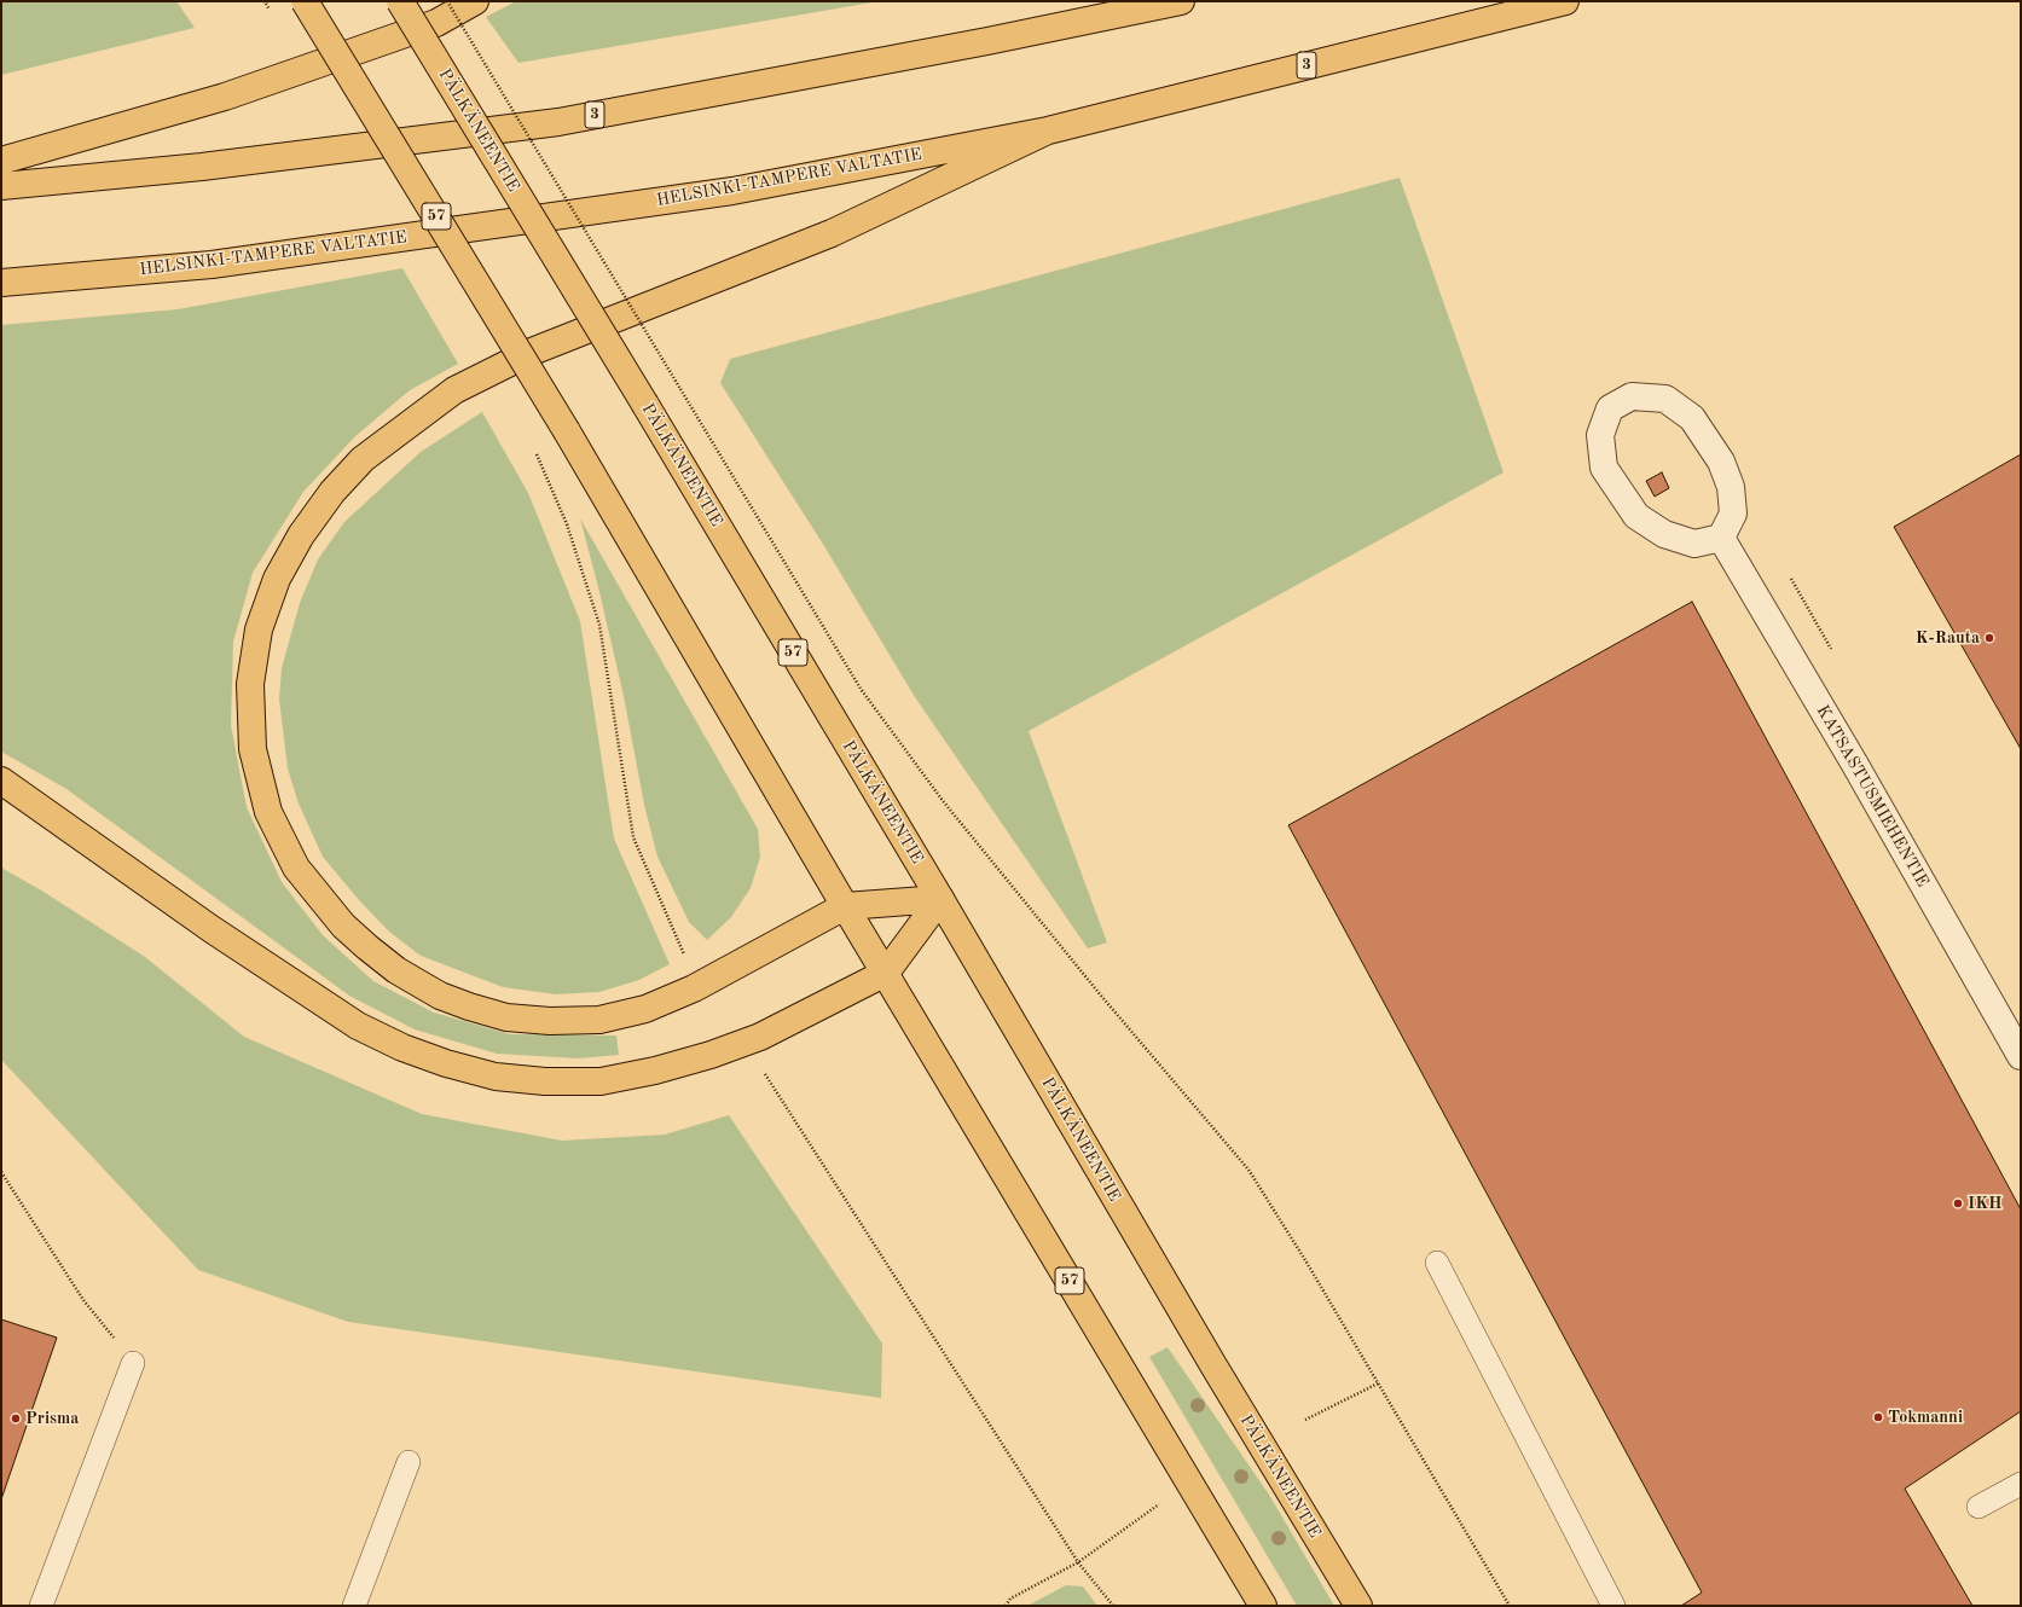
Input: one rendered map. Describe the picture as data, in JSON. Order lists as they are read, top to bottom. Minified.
{"streets":{"main road":["3","PÄLKÄNEENTIE","HELSINKI-TAMPERE VALTATIE","57"],"street":["KATSASTUSMIEHENTIE"]},"places":["K-Rauta","IKH","Tokmanni","Prisma"]}
